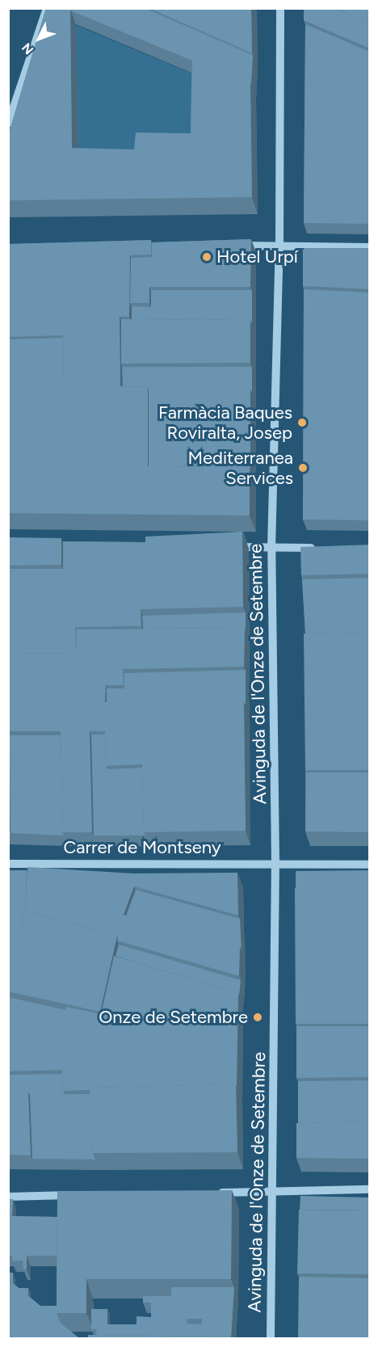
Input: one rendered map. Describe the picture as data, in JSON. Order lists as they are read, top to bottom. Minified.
{"streets":{"street":["Avinguda de l'Onze de Setembre","Carrer de Montseny"]},"crossings":[["Avinguda de l'Onze de Setembre","Carrer de Montseny"]],"places":["Hotel Urpí","Farmàcia Baques Roviralta, Josep","Mediterranea Services","Onze de Setembre"],"north":"bottom left"}
